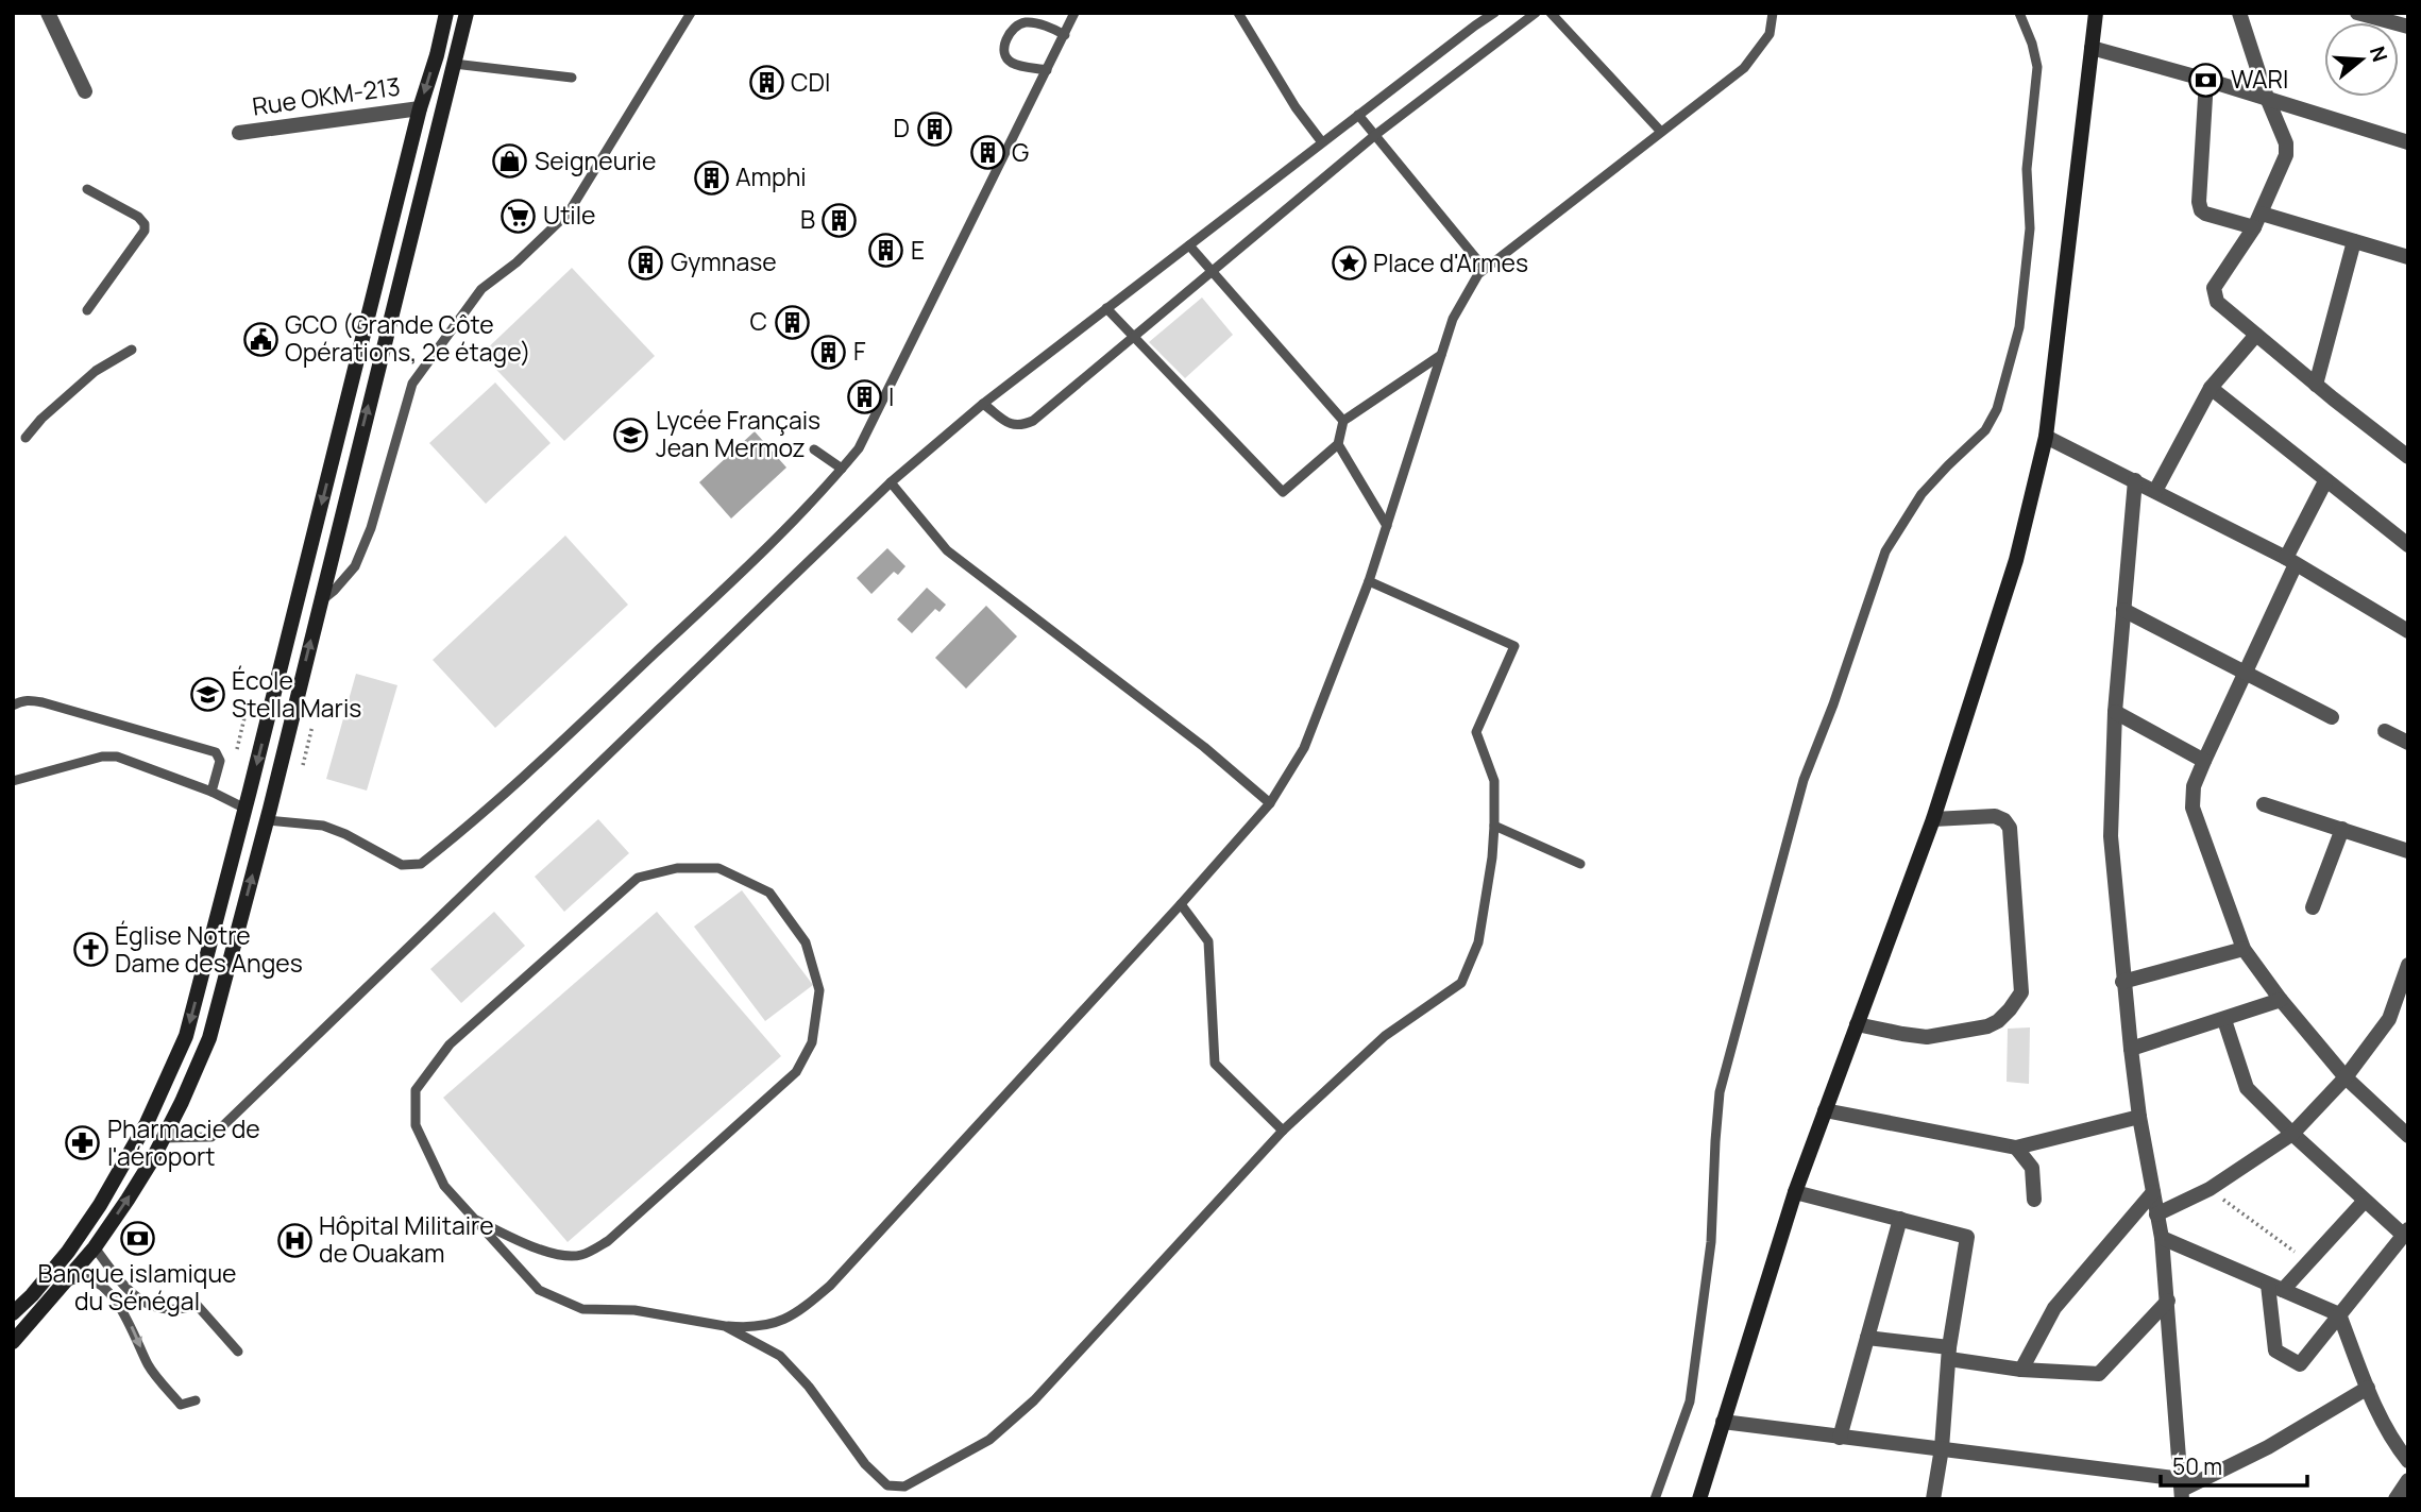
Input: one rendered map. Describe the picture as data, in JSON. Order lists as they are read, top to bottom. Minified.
{"streets":{"street":["Rue OKM-213"]},"places":{"bank":["WARI","Banque islamique du Sénégal"],"building":["CDI","D","G","Amphi","B","E","Gymnase","C","F","I"],"shop":["Seigneurie"],"supermarket":["Utile"],"place":["Place d'Armes"],"public building":["GCO (Grande Côte Opérations, 2e étage)"],"school or university":["Lycée Français Jean Mermoz","École Stella Maris"],"church":["Église Notre Dame des Anges"],"pharmacy":["Pharmacie de l'aéroport"],"hospital":["Hôpital Militaire de Ouakam"]},"scale_bar":"50 m","north":"right"}
